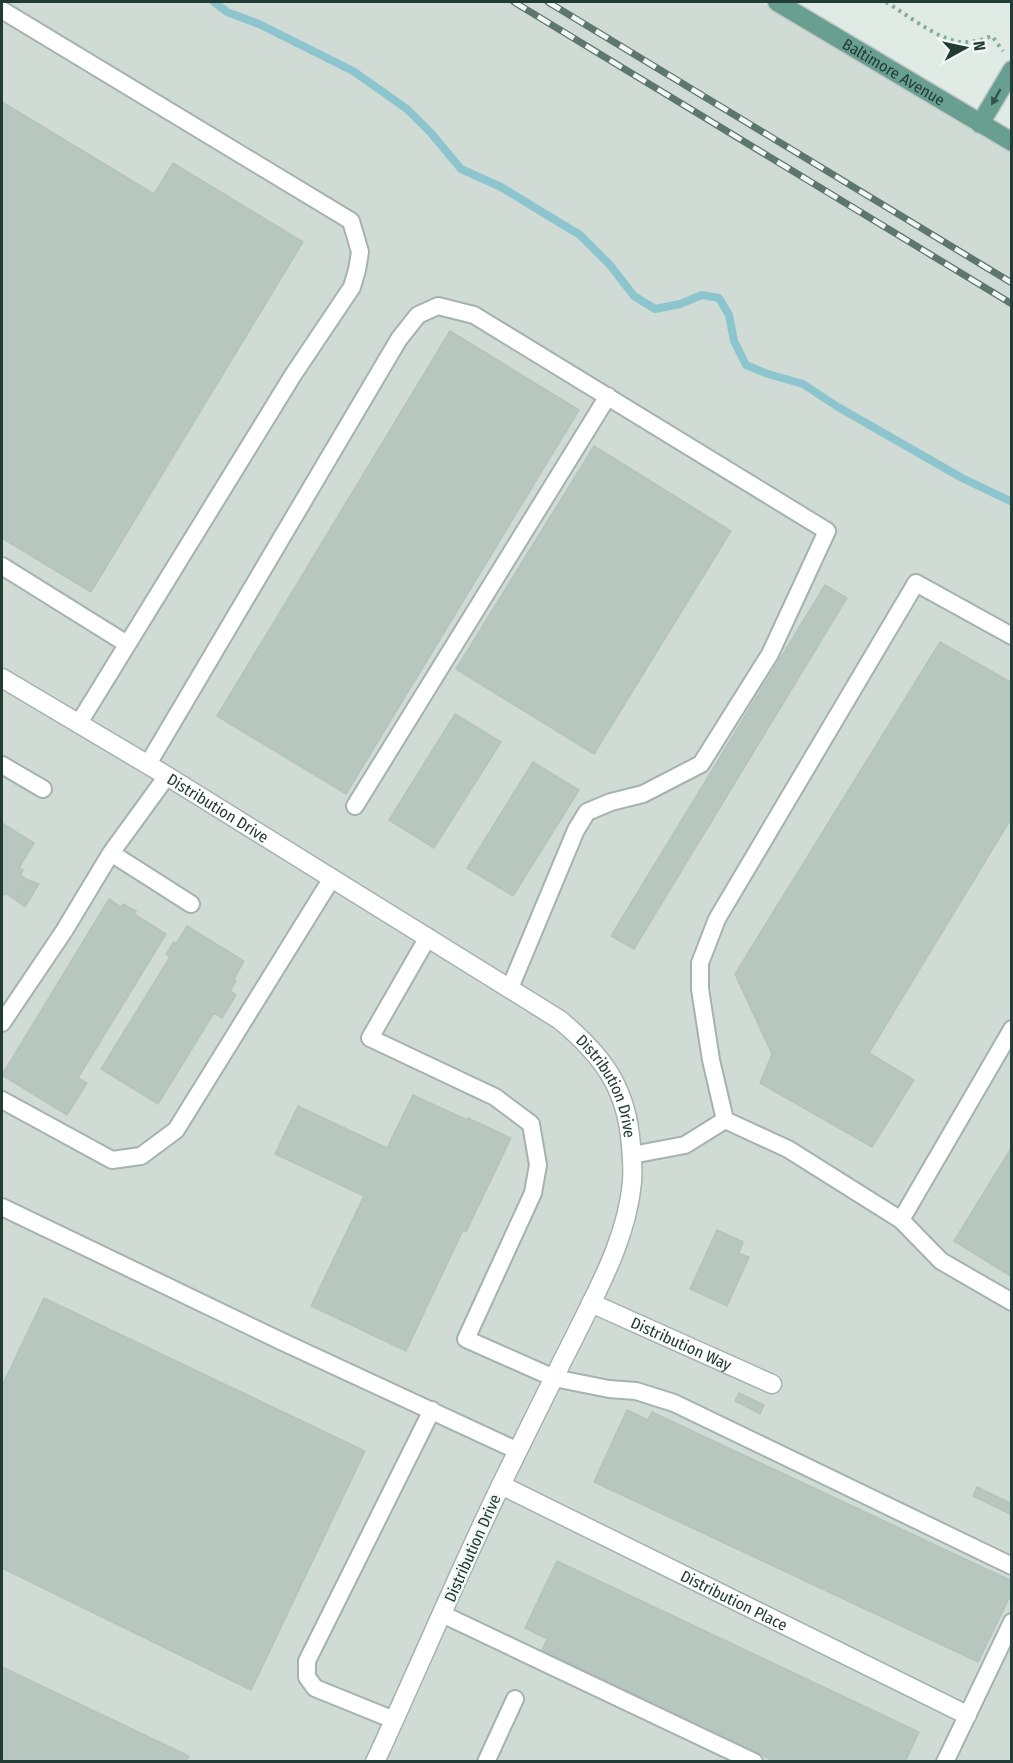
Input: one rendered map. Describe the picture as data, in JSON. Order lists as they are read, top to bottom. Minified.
{"streets":{"main road":["Baltimore Avenue"],"street":["Distribution Drive","Distribution Way","Distribution Place"]},"crossings":[["Distribution Drive","Distribution Way"],["Distribution Drive","Distribution Place"]],"north":"right"}
